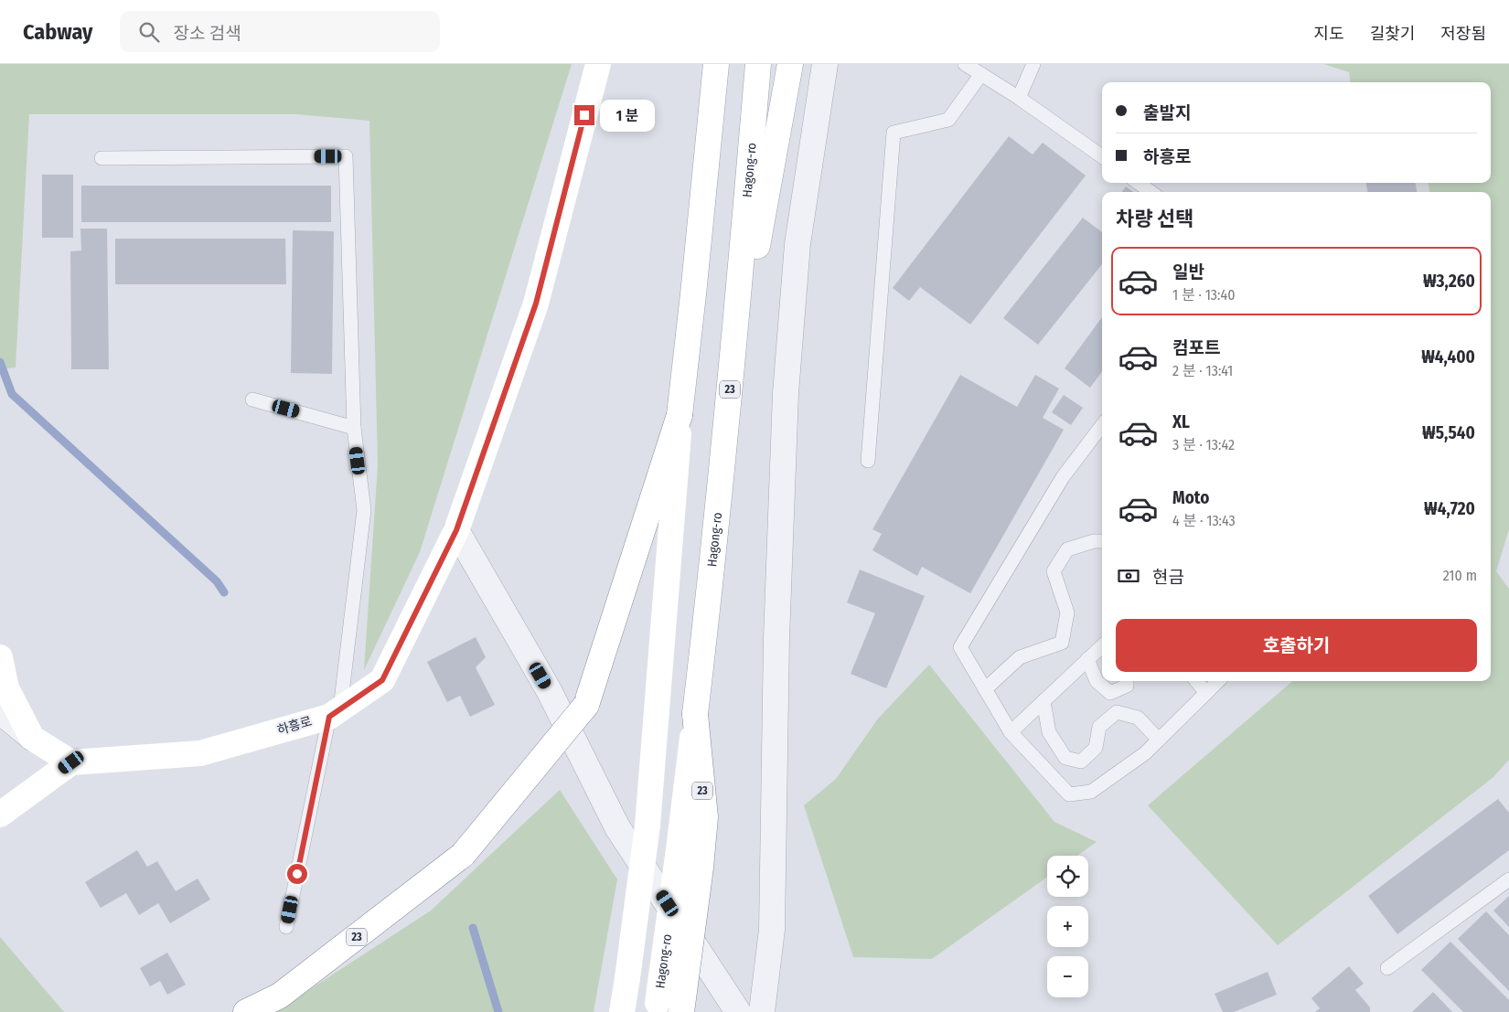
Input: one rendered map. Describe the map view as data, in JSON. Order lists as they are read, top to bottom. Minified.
{"streets":{"main road":["Hagong-ro","23","하흥로"]},"crossings":[["Hagong-ro","23"]],"page":{"header":"Cabway","search":"장소 검색","nav":["지도","길찾기","저장됨"],"banner":["출발지","하흥로"],"bubble":"1 분","heading":"차량 선택","list":[{"name":"일반","note":"1 분 · 13:40","value":"₩3,260"},{"name":"컴포트","note":"2 분 · 13:41","value":"₩4,400"},{"name":"XL","note":"3 분 · 13:42","value":"₩5,540"},{"name":"Moto","note":"4 분 · 13:43","value":"₩4,720"}],"pay":["현금","210 m"],"buttons":"호출하기","map_buttons":["+","−"]}}
